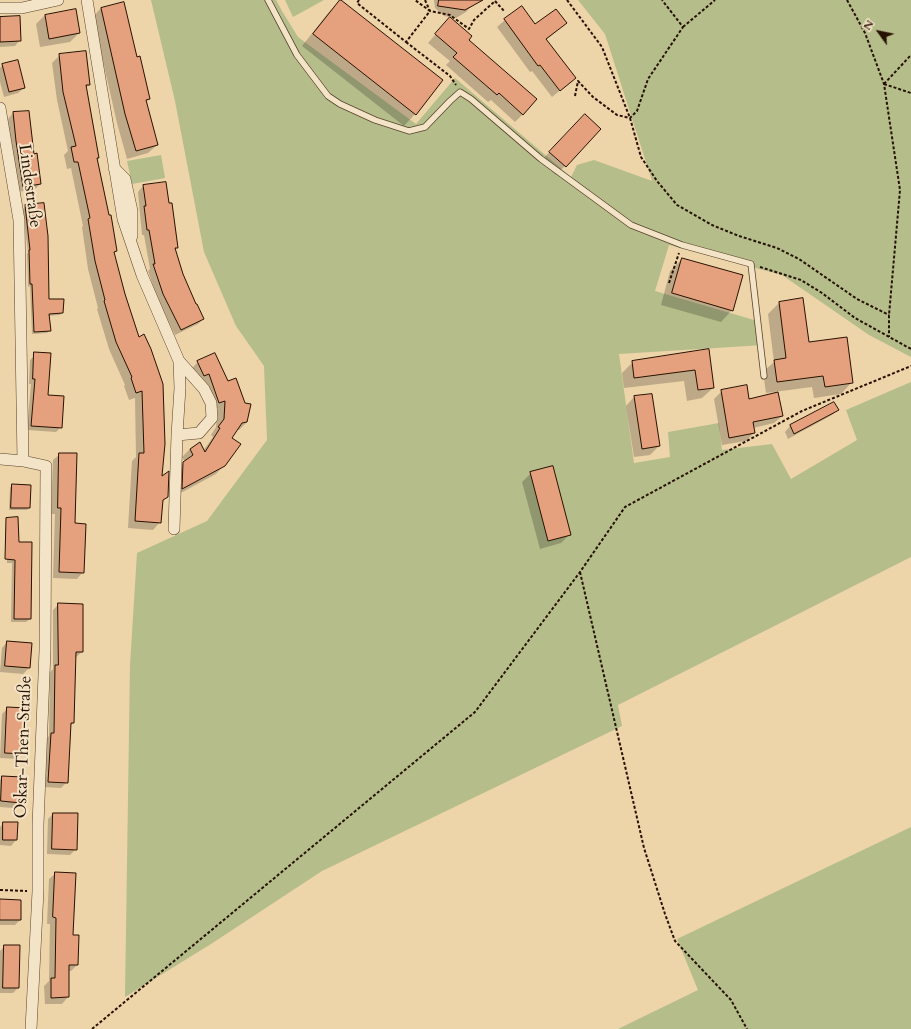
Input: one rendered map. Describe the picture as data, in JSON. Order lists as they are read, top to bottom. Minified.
{"streets":{"street":["Lindestraße","Oskar-Then-Straße"]},"crossings":[["Lindestraße","Oskar-Then-Straße"]],"north":"top left"}
